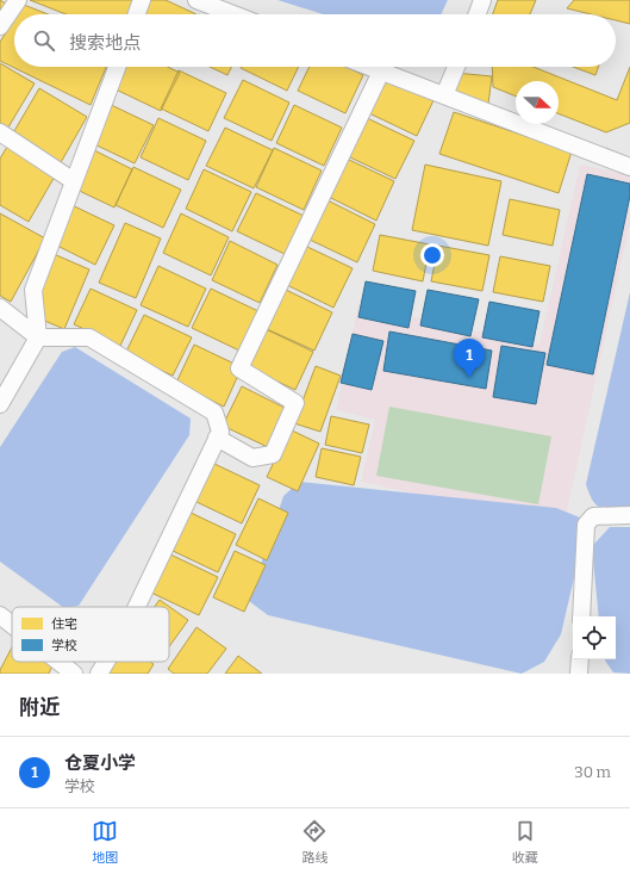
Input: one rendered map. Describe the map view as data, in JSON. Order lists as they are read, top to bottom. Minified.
{"legend":["住宅","学校"],"north":"right","page":{"search":"搜索地点","pins":"1","heading":"附近","list":[{"mark":"1","name":"仓夏小学","note":"学校","value":"30 m"}],"nav":["地图","路线","收藏"]}}
